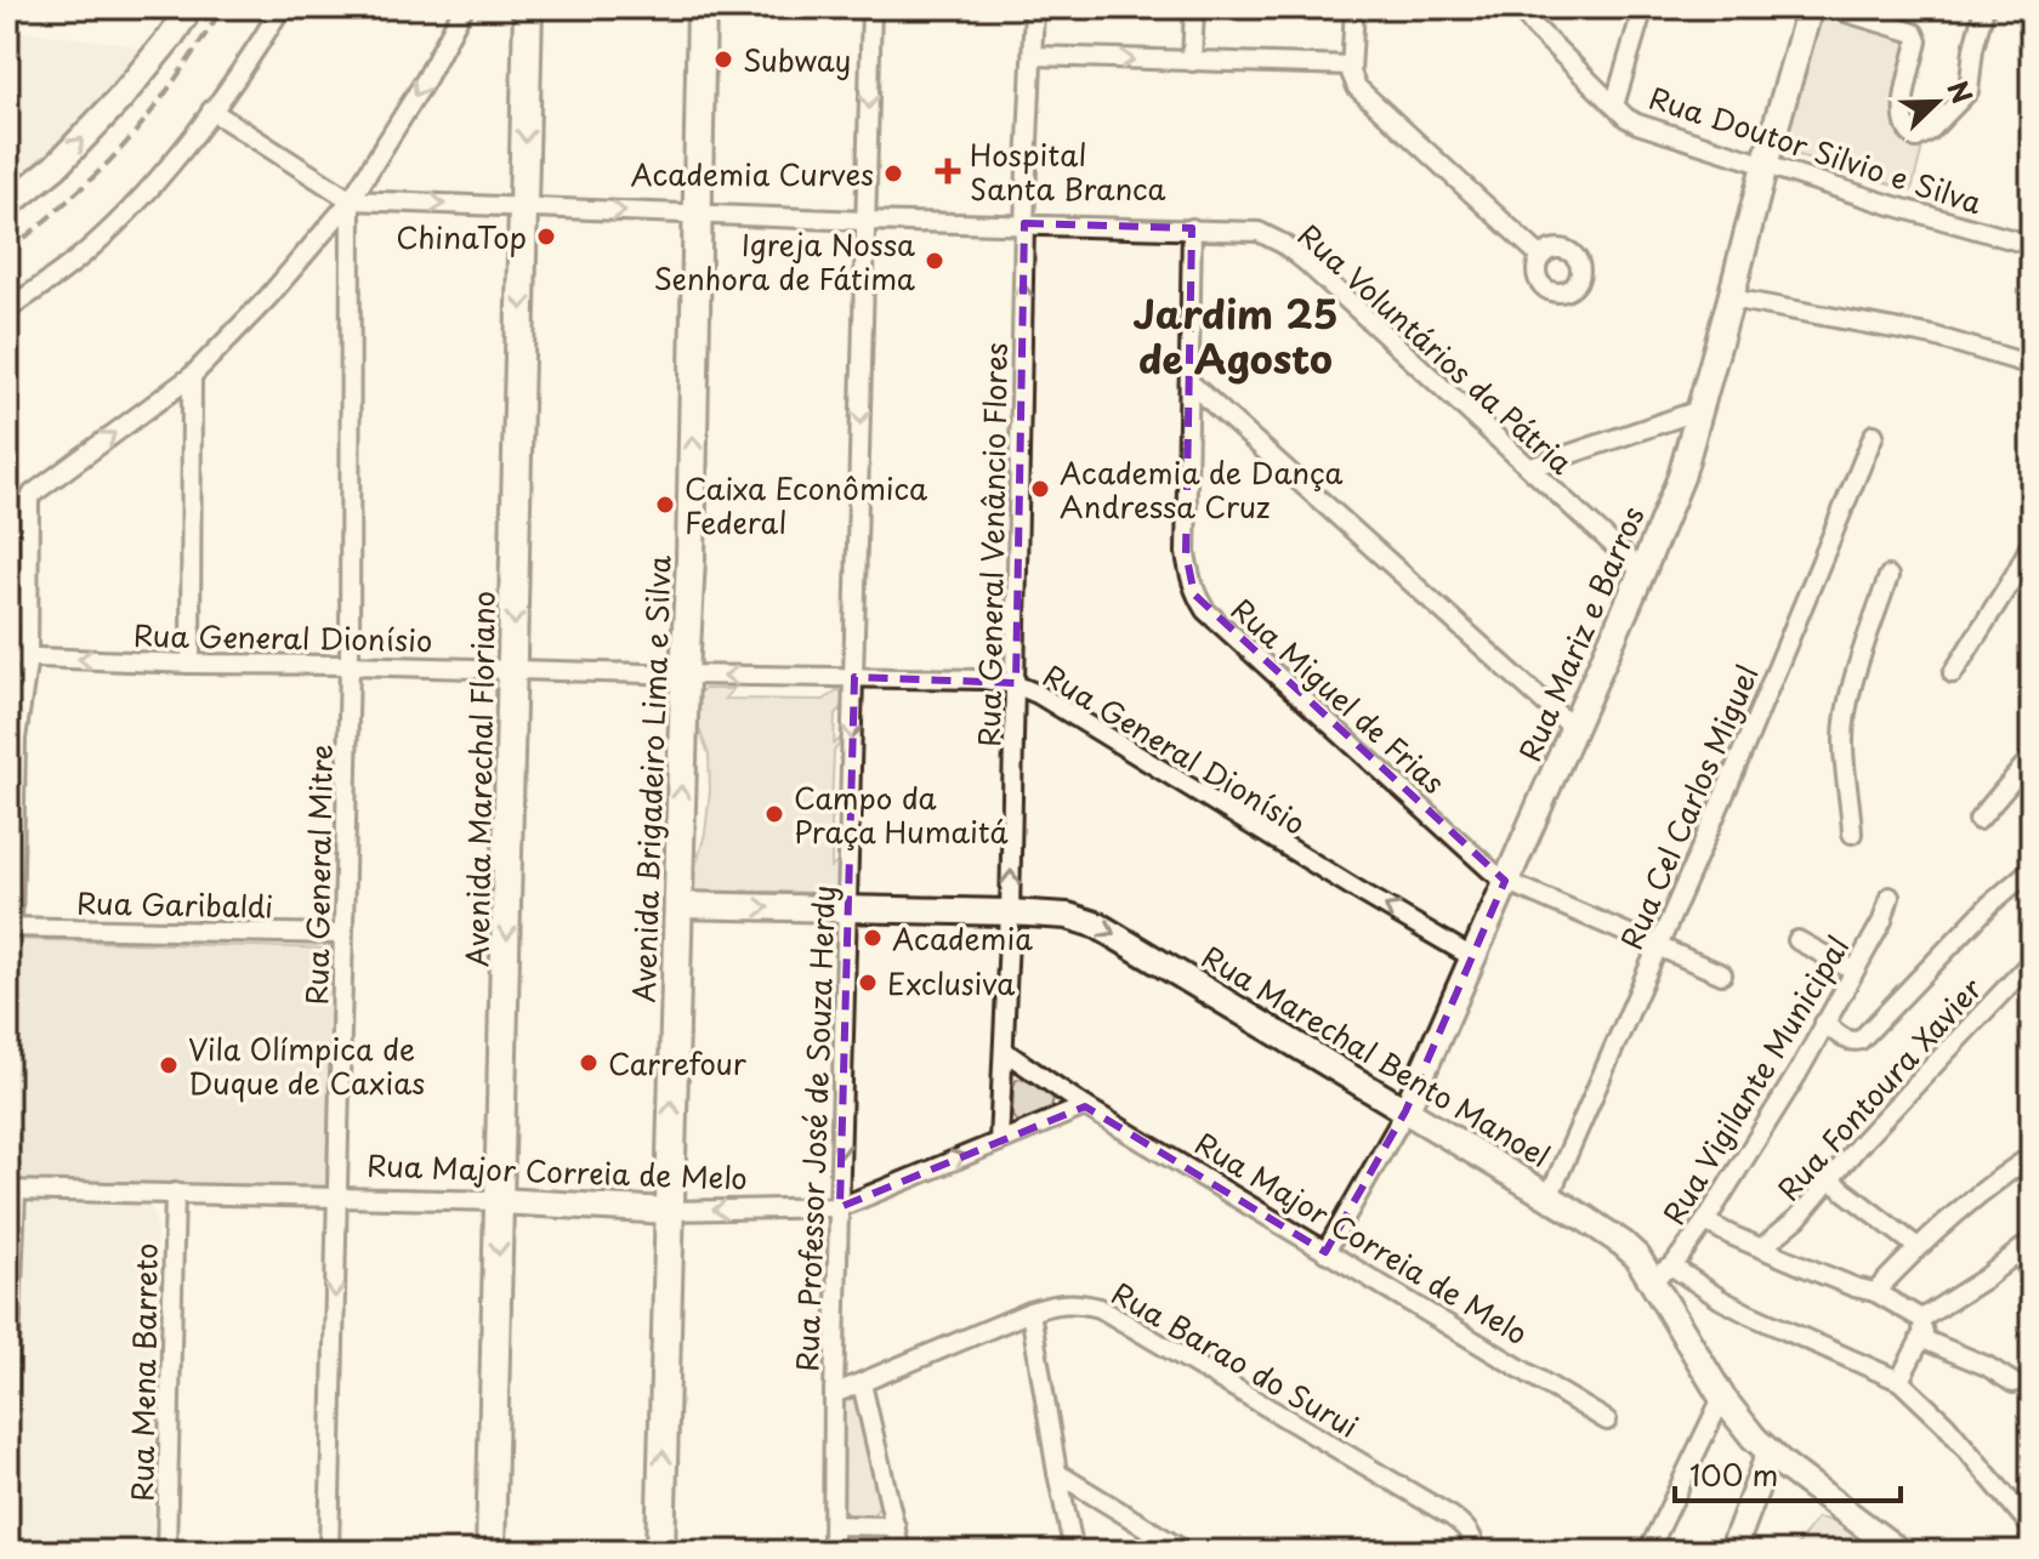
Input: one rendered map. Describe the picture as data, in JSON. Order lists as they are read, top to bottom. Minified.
{"streets":{"main road":["Rua Mariz e Barros","Avenida Marechal Floriano","Avenida Brigadeiro Lima e Silva","Rua Marechal Bento Manoel","Rua Major Correia de Melo"],"street":["Rua Doutor Silvio e Silva","Rua Voluntários da Pátria","Rua General Venâncio Flores","Rua General Dionísio","Rua Miguel de Frias","Rua Cel Carlos Miguel","Rua General Mitre","Rua Garibaldi","Rua Vigilante Municipal","Rua Fontoura Xavier","Rua Professor José de Souza Herdy","Rua Barao do Surui","Rua Mena Barreto"]},"crossings":[["Rua Doutor Silvio e Silva","Rua Mariz e Barros"],["Rua Voluntários da Pátria","Rua General Venâncio Flores"],["Rua Voluntários da Pátria","Rua Mariz e Barros"],["Rua Voluntários da Pátria","Rua Miguel de Frias"],["Rua Voluntários da Pátria","Avenida Marechal Floriano"],["Rua Voluntários da Pátria","Avenida Brigadeiro Lima e Silva"],["Rua Voluntários da Pátria","Rua General Mitre"],["Rua Voluntários da Pátria","Rua Professor José de Souza Herdy"],["Rua General Venâncio Flores","Rua General Dionísio"],["Rua General Venâncio Flores","Rua Marechal Bento Manoel"],["Rua General Venâncio Flores","Rua Major Correia de Melo"],["Rua Mariz e Barros","Rua General Dionísio"],["Rua Mariz e Barros","Rua Miguel de Frias"],["Rua Mariz e Barros","Rua Marechal Bento Manoel"],["Rua Mariz e Barros","Rua Major Correia de Melo"],["Rua General Dionísio","Avenida Marechal Floriano"],["Rua General Dionísio","Avenida Brigadeiro Lima e Silva"],["Rua General Dionísio","Rua General Mitre"],["Rua General Dionísio","Rua Professor José de Souza Herdy"],["Rua Miguel de Frias","Rua Cel Carlos Miguel"],["Avenida Marechal Floriano","Rua Major Correia de Melo"],["Avenida Brigadeiro Lima e Silva","Rua Marechal Bento Manoel"],["Avenida Brigadeiro Lima e Silva","Rua Major Correia de Melo"],["Rua Cel Carlos Miguel","Rua Marechal Bento Manoel"],["Rua General Mitre","Rua Garibaldi"],["Rua General Mitre","Rua Major Correia de Melo"],["Rua Marechal Bento Manoel","Rua Vigilante Municipal"],["Rua Marechal Bento Manoel","Rua Professor José de Souza Herdy"],["Rua Professor José de Souza Herdy","Rua Major Correia de Melo"],["Rua Professor José de Souza Herdy","Rua Barao do Surui"],["Rua Major Correia de Melo","Rua Mena Barreto"]],"one_way":["Rua General Venâncio Flores","Rua General Dionísio","Avenida Marechal Floriano","Avenida Brigadeiro Lima e Silva","Rua Marechal Bento Manoel","Rua Professor José de Souza Herdy"],"districts":["Jardim 25 de Agosto"],"places":{"other":["Subway","Academia Curves","ChinaTop","Igreja Nossa Senhora de Fátima","Academia de Dança Andressa Cruz","Caixa Econômica Federal","Campo da Praça Humaitá","Academia","Exclusiva","Carrefour","Vila Olímpica de Duque de Caxias"],"health":["Hospital Santa Branca"]},"scale_bar":"100 m","north":"top right"}
